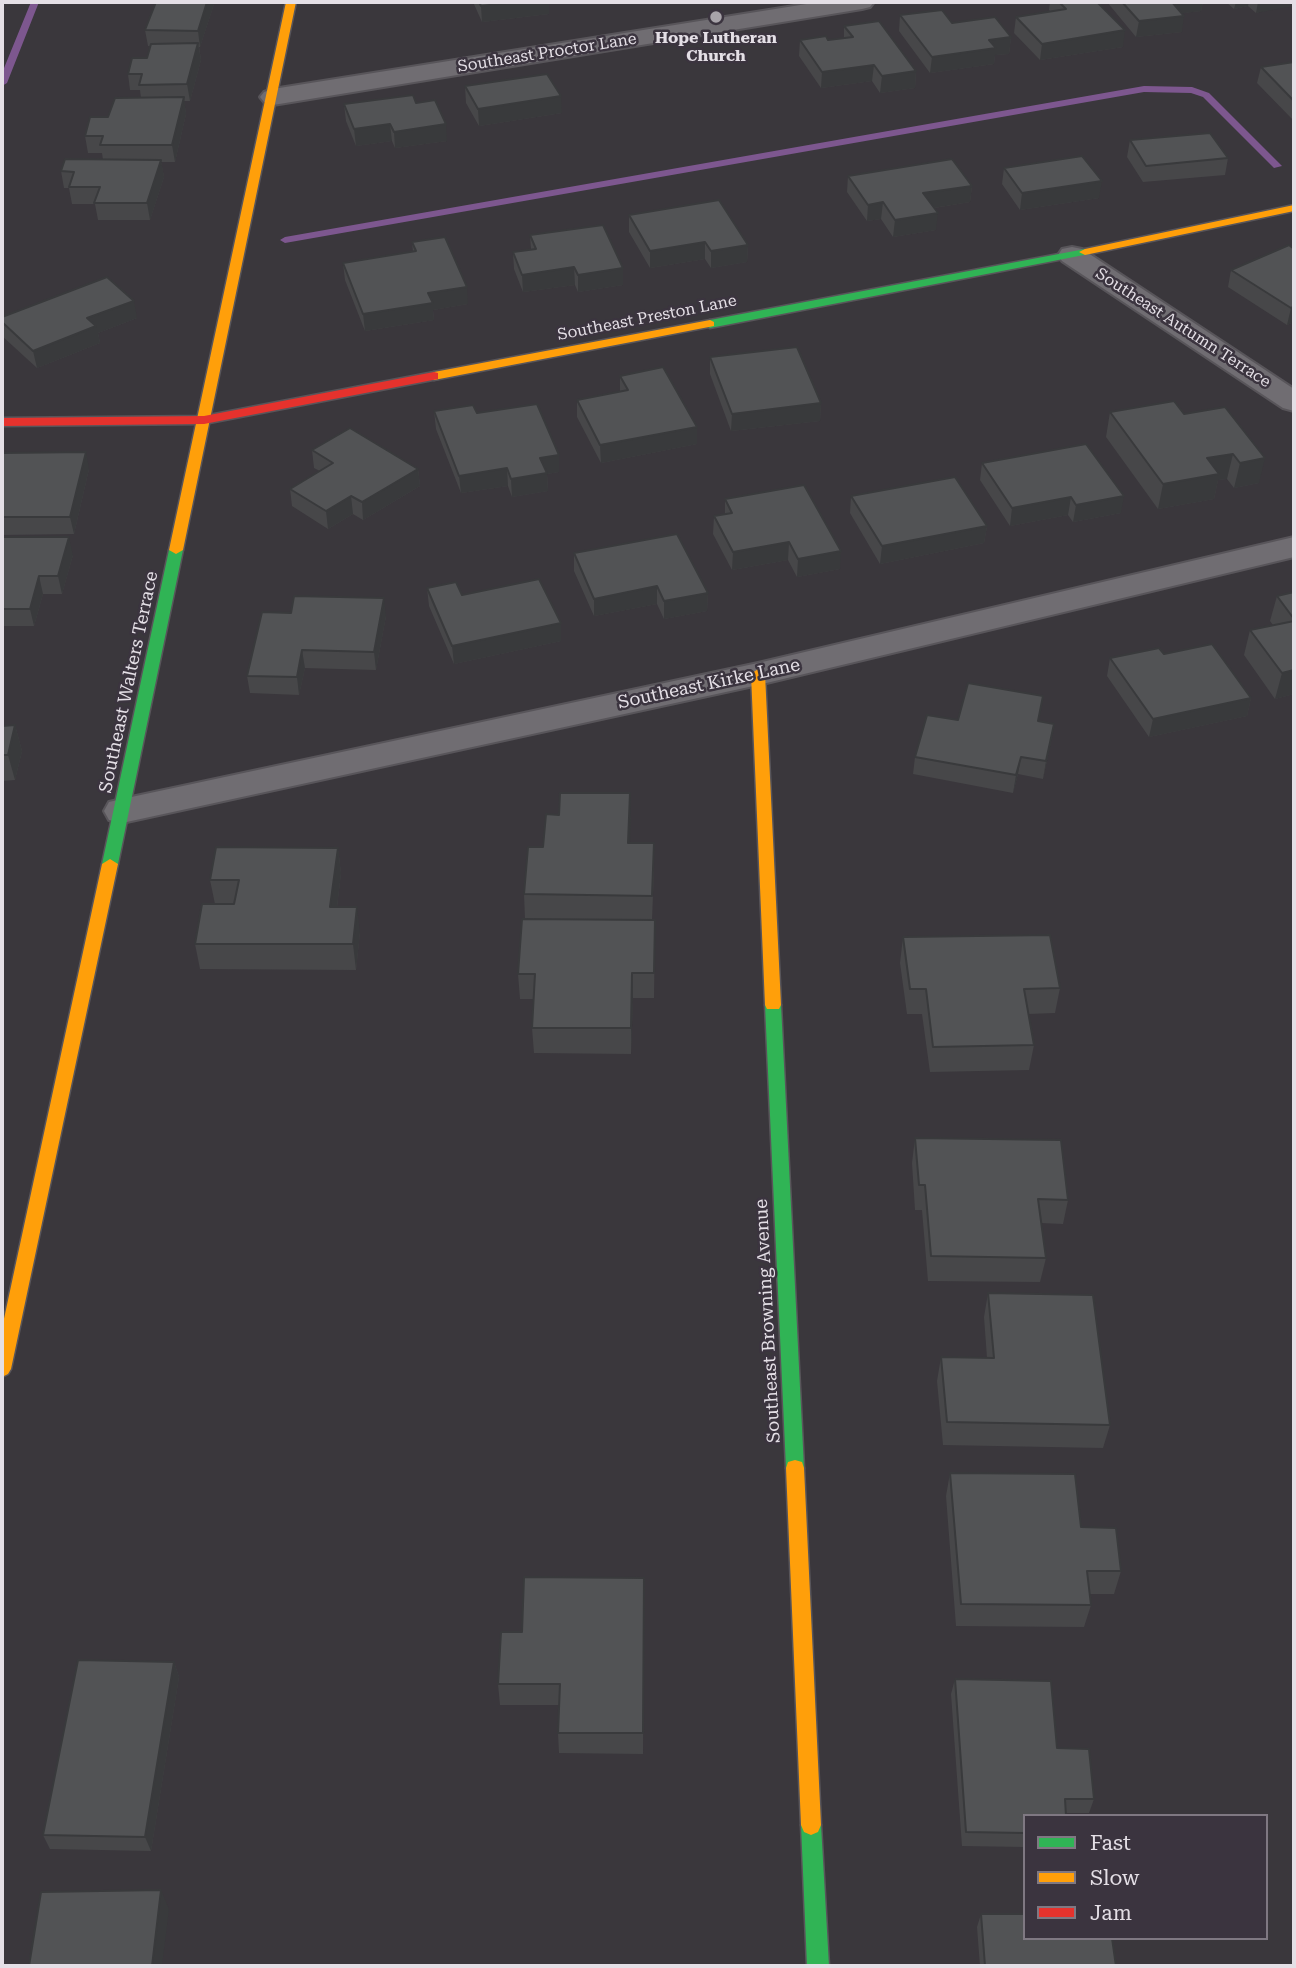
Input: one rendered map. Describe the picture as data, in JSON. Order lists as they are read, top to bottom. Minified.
{"streets":{"street":["Southeast Proctor Lane","Southeast Preston Lane","Southeast Autumn Terrace","Southeast Walters Terrace","Southeast Kirke Lane","Southeast Browning Avenue"]},"crossings":[["Southeast Proctor Lane","Southeast Walters Terrace"],["Southeast Preston Lane","Southeast Autumn Terrace"],["Southeast Preston Lane","Southeast Walters Terrace"],["Southeast Walters Terrace","Southeast Kirke Lane"],["Southeast Kirke Lane","Southeast Browning Avenue"]],"places":["Hope Lutheran Church"],"legend":["Fast","Slow","Jam"]}
